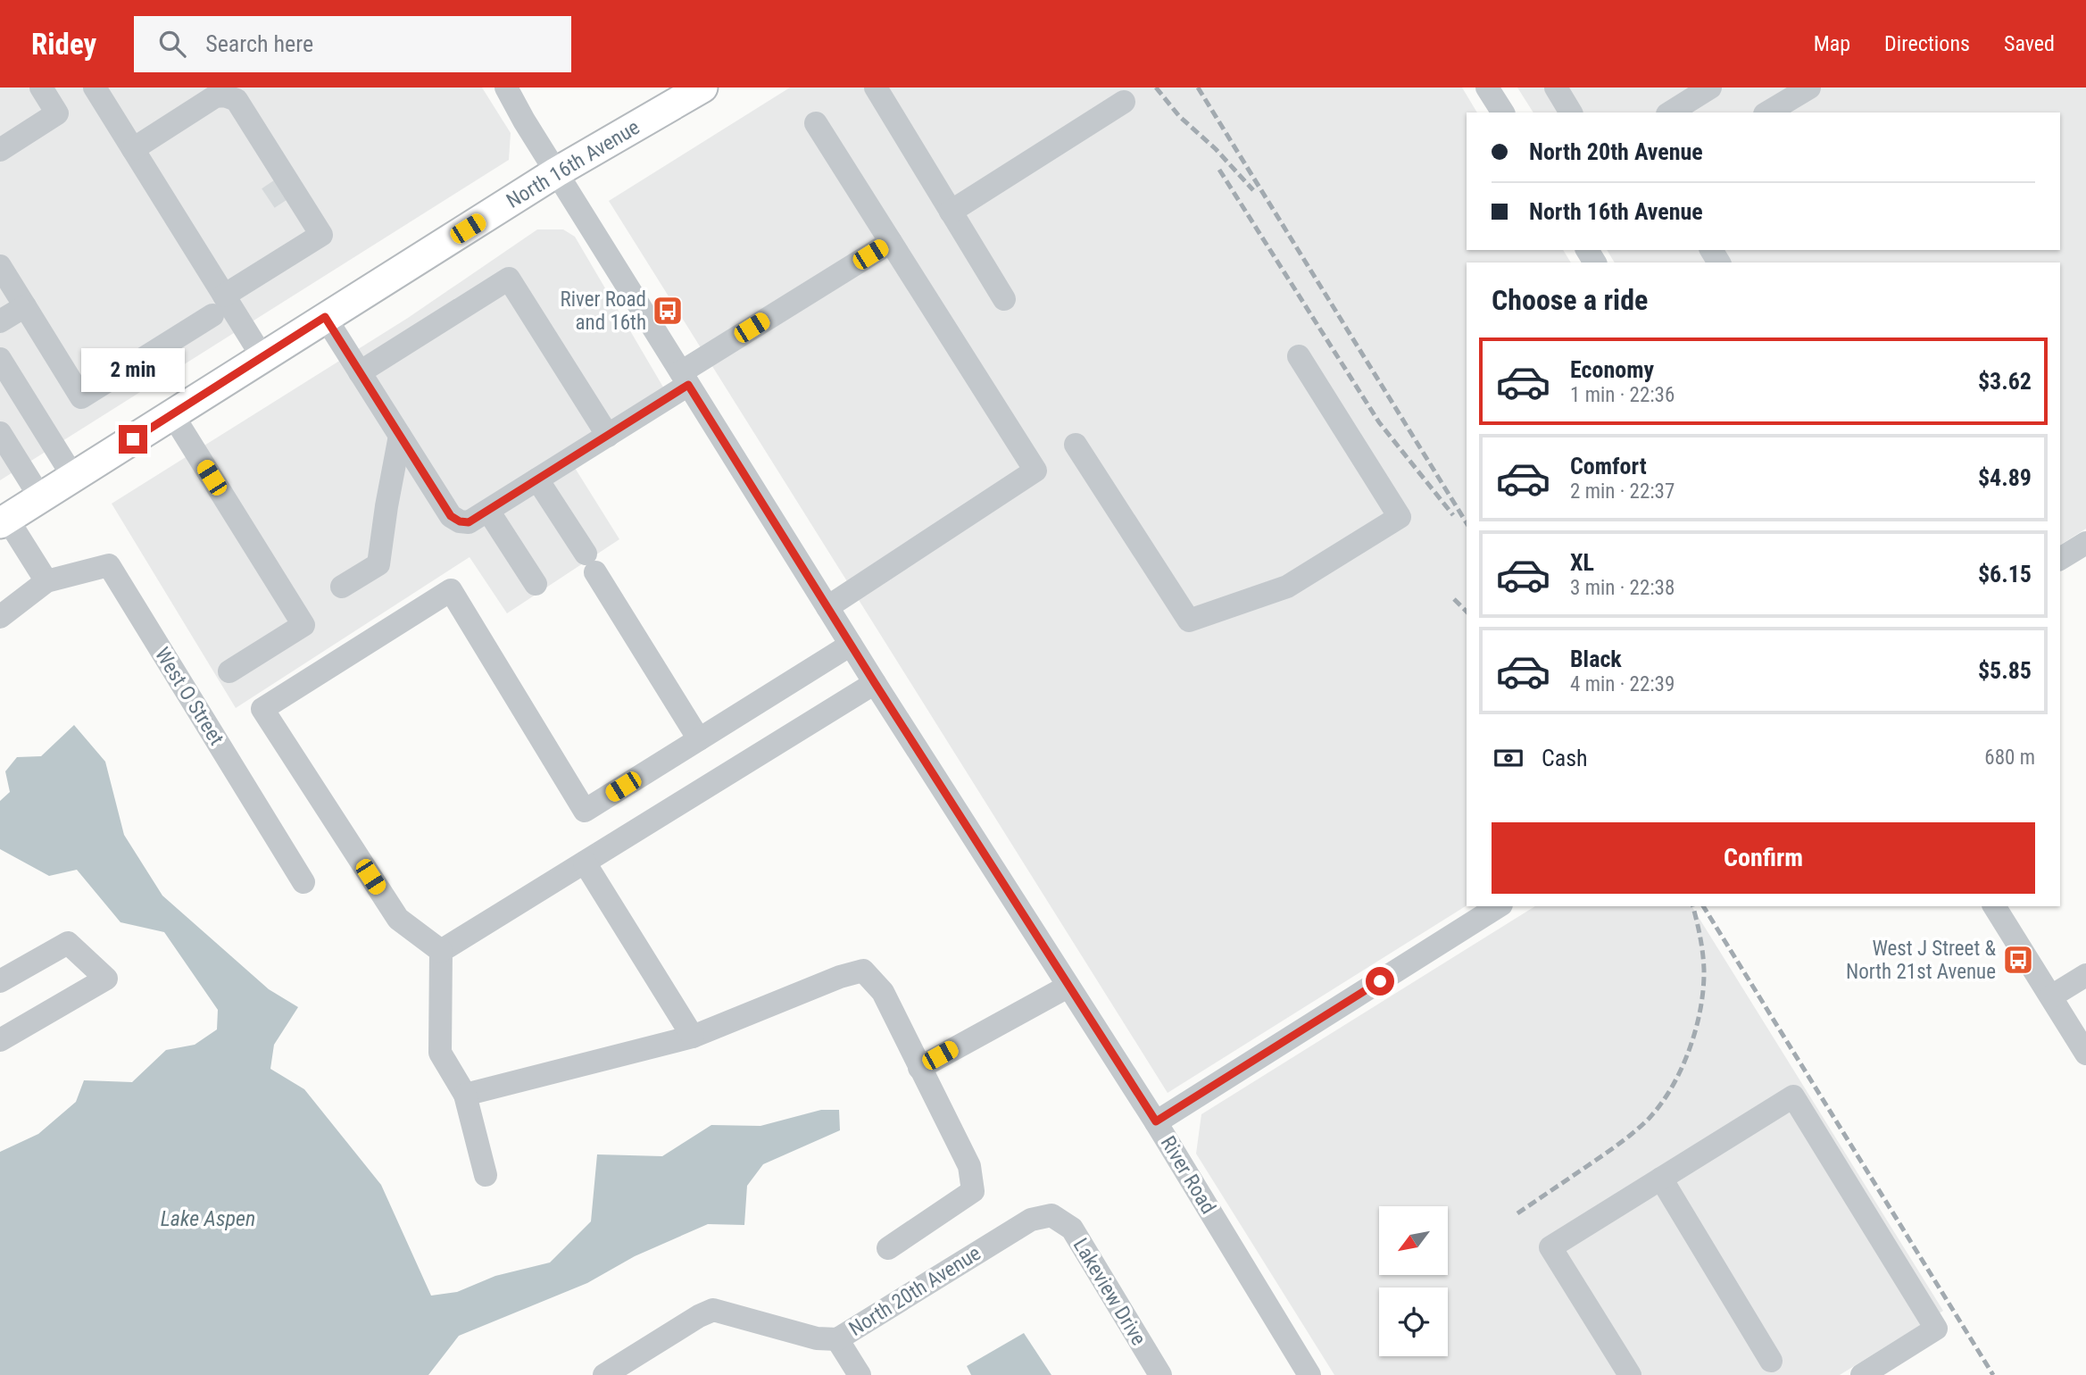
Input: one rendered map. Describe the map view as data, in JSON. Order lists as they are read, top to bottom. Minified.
{"streets":{"main road":["North 16th Avenue"],"street":["West O Street","River Road","North 20th Avenue","Lakeview Drive"]},"crossings":[["North 16th Avenue","River Road"],["North 20th Avenue","Lakeview Drive"]],"water":["Lake Aspen"],"places":{"bus stop":["River Road and 16th","West J Street & North 21st Avenue"]},"north":"bottom left","page":{"header":"Ridey","search":"Search here","nav":["Map","Directions","Saved"],"banner":["North 20th Avenue","North 16th Avenue"],"heading":"Choose a ride","list":[{"name":"Economy","note":"1 min · 22:36","value":"$3.62"},{"name":"Comfort","note":"2 min · 22:37","value":"$4.89"},{"name":"XL","note":"3 min · 22:38","value":"$6.15"},{"name":"Black","note":"4 min · 22:39","value":"$5.85"}],"bubble":"2 min","pay":["Cash","680 m"],"buttons":"Confirm"}}
